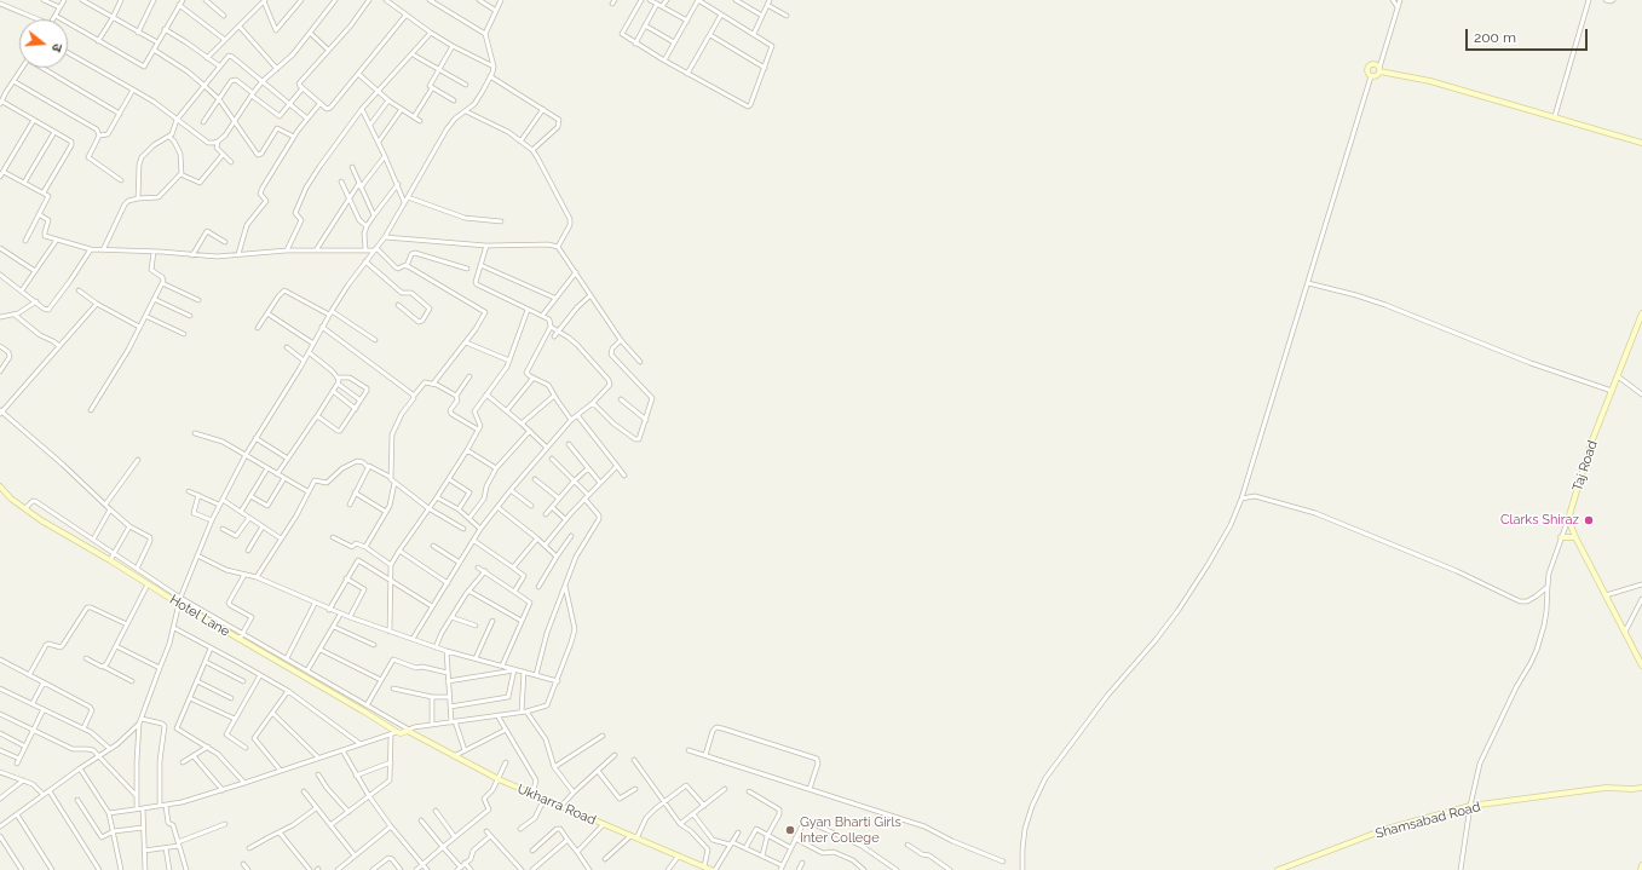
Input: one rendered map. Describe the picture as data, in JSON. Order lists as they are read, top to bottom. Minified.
{"streets":{"street":["Taj Road","Hotel Lane","Ukharra Road","Shamsabad Road"]},"places":["Clarks Shiraz","Gyan Bharti Girls Inter College"],"scale_bar":"200 m","north":"right"}
